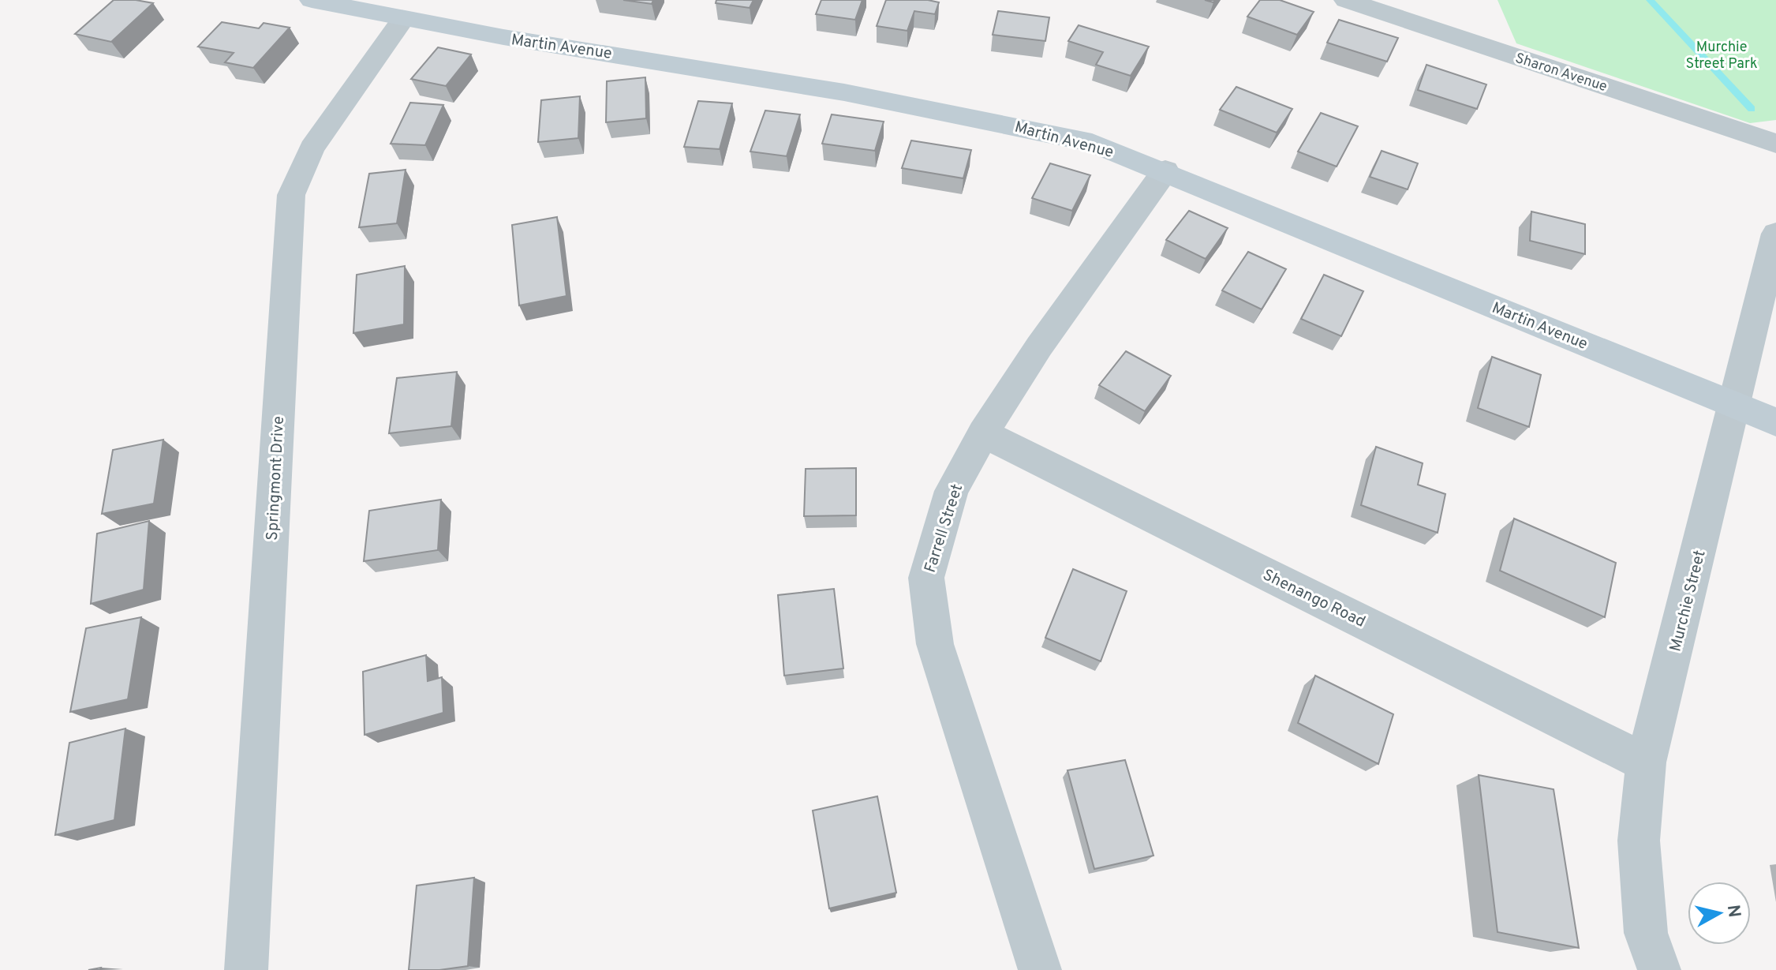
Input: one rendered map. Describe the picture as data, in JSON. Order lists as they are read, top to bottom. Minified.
{"streets":{"street":["Martin Avenue","Sharon Avenue","Springmont Drive","Farrell Street","Shenango Road","Murchie Street"]},"crossings":[["Martin Avenue","Springmont Drive"],["Martin Avenue","Farrell Street"],["Martin Avenue","Murchie Street"],["Farrell Street","Shenango Road"],["Shenango Road","Murchie Street"]],"parks":["Murchie Street Park"],"north":"right"}
